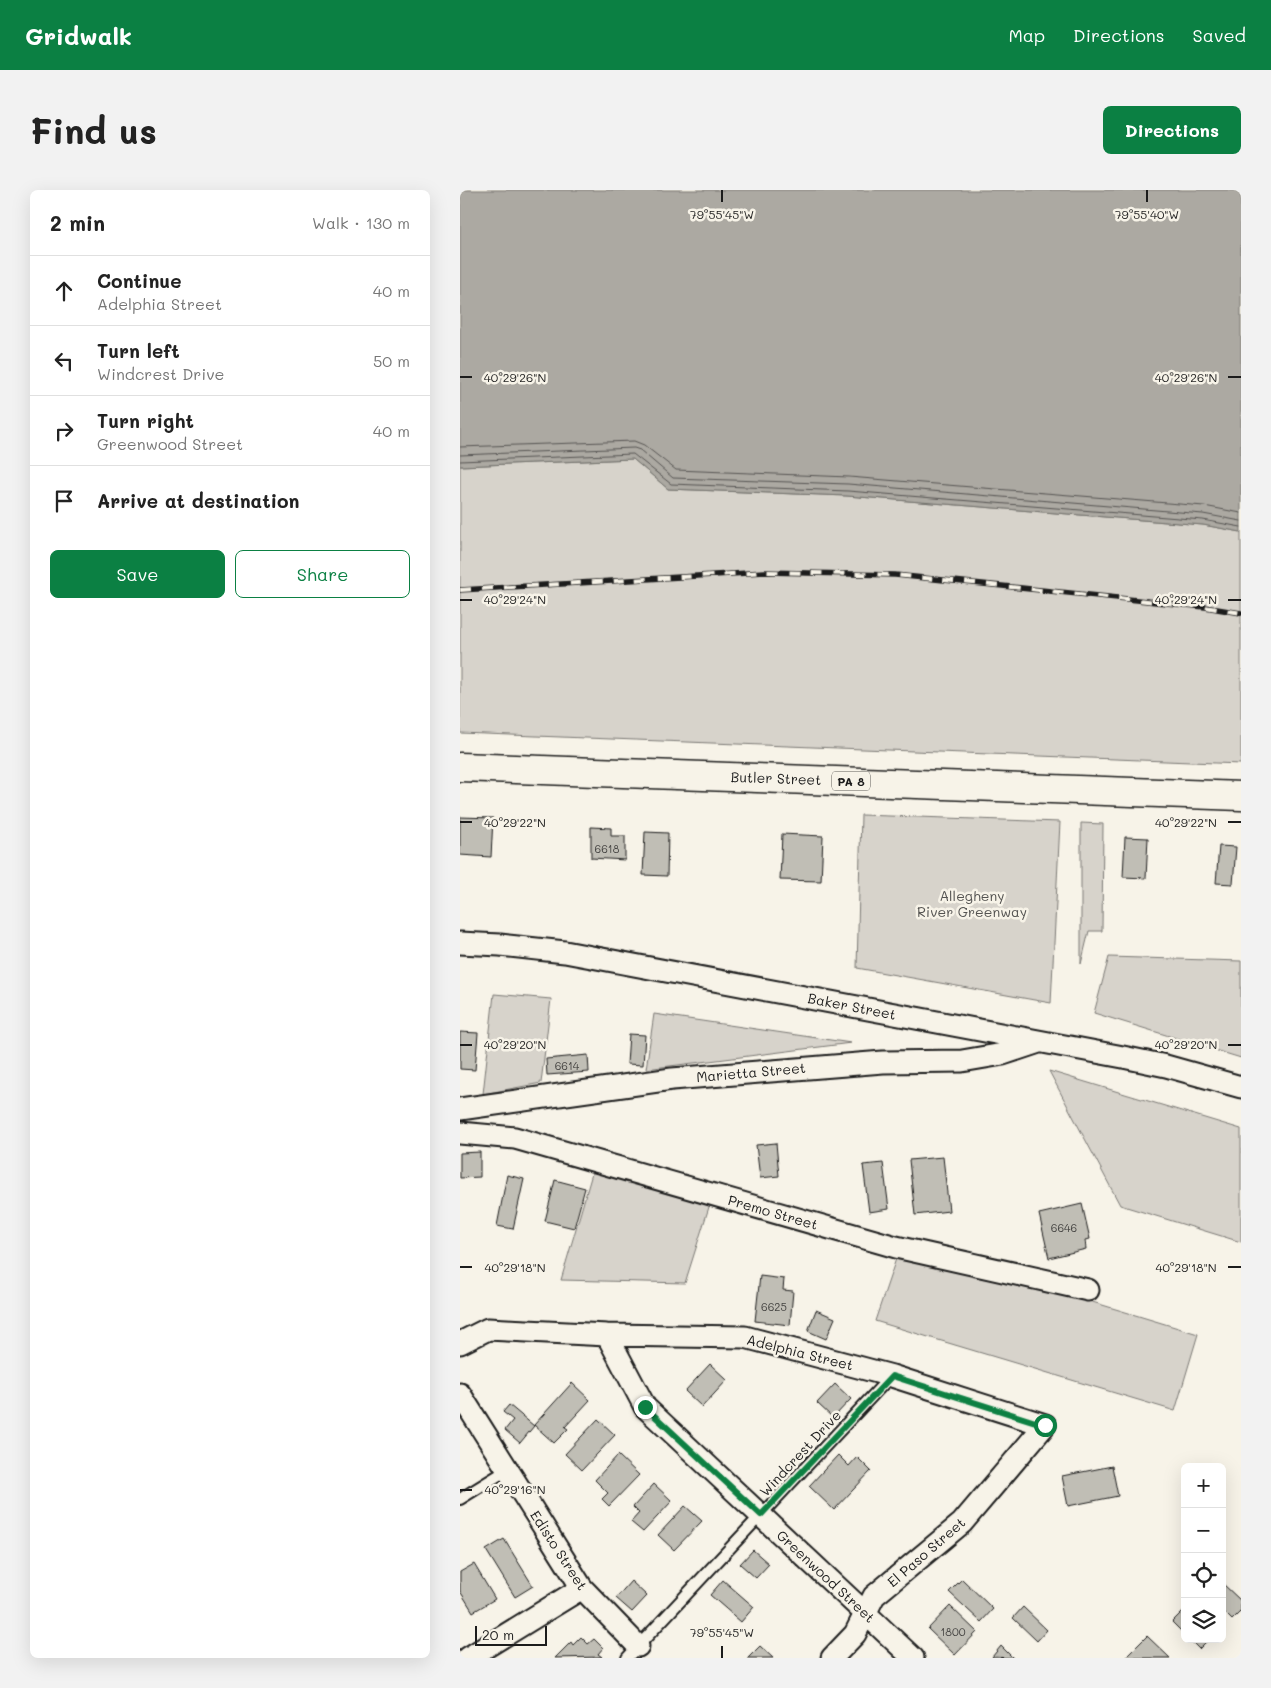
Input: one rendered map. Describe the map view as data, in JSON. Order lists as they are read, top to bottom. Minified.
{"streets":{"highway":["Butler Street","PA 8"],"street":["Baker Street","Marietta Street","Premo Street","Adelphia Street","Edisto Street","El Paso Street","Greenwood Street"],"lane":["Windcrest Drive"]},"crossings":[["Baker Street","Marietta Street"],["Adelphia Street","Windcrest Drive"],["Adelphia Street","El Paso Street"],["Adelphia Street","Greenwood Street"],["Windcrest Drive","Edisto Street"],["Windcrest Drive","Greenwood Street"],["El Paso Street","Greenwood Street"]],"parks":["Allegheny River Greenway"],"house_numbers":["6618","6614","6646","6625","1800"],"scale_bar":"20 m","page":{"header":"Gridwalk","nav":["Map","Directions","Saved"],"buttons":["Directions",["Save","Share"]],"title":"Find us","heading":["2 min","Walk · 130 m"],"list":[["Continue","Adelphia Street","40 m"],["Turn left","Windcrest Drive","50 m"],["Turn right","Greenwood Street","40 m"],"Arrive at destination"],"map_buttons":["+","−"],"scale":"20 m"},"coordinates":["79°55'45\"W","79°55'40\"W","40°29'26\"N","40°29'24\"N","40°29'22\"N","40°29'20\"N","40°29'18\"N","40°29'16\"N"]}
